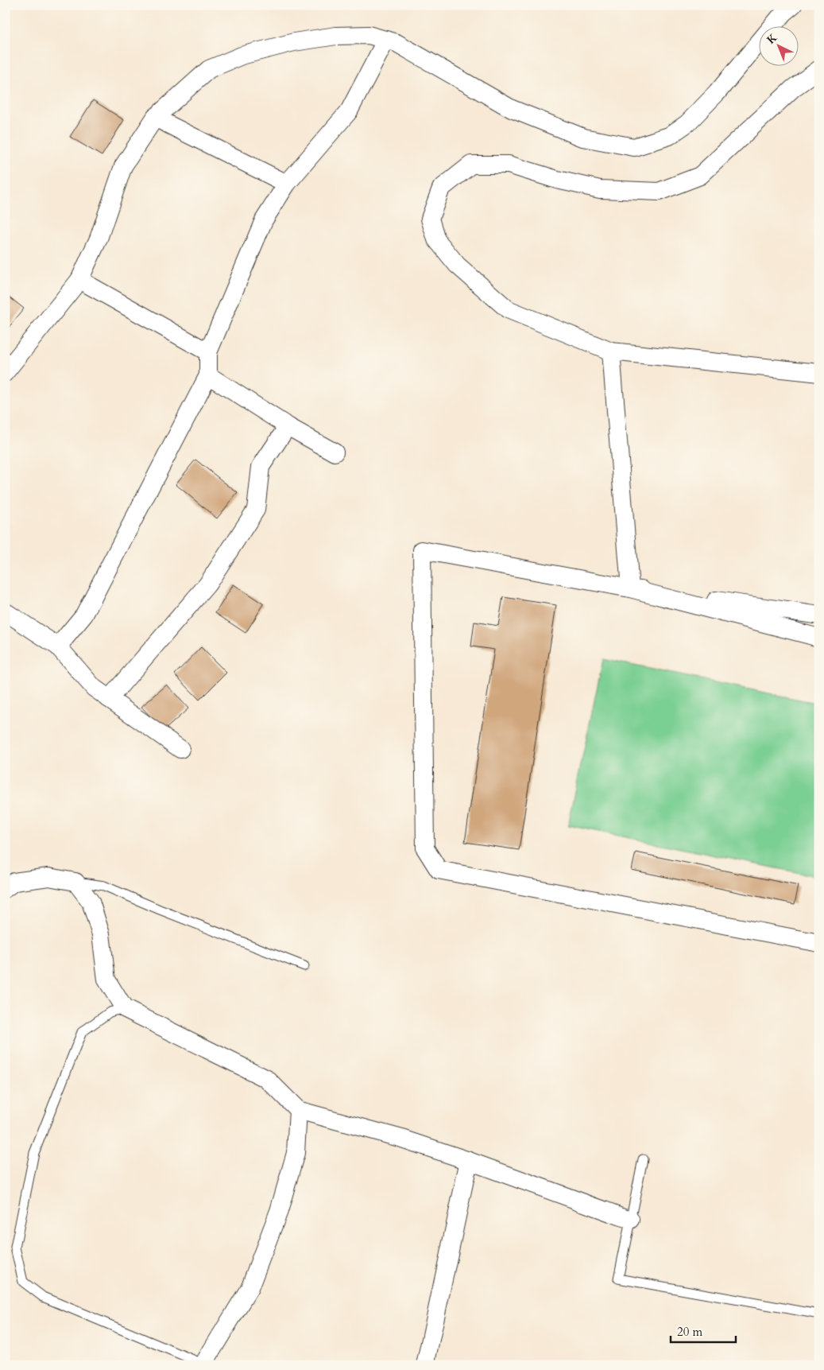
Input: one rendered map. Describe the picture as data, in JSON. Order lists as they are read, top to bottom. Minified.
{"scale_bar":"20 m","north":"top left"}
